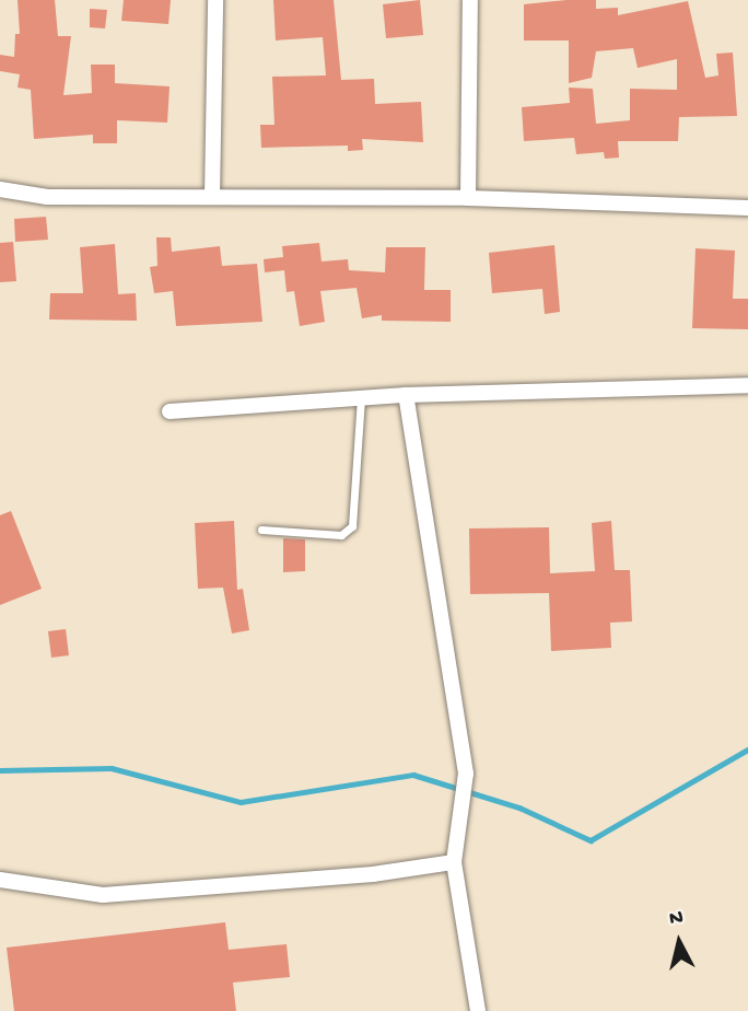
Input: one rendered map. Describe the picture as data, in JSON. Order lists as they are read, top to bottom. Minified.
{"north":"top"}
